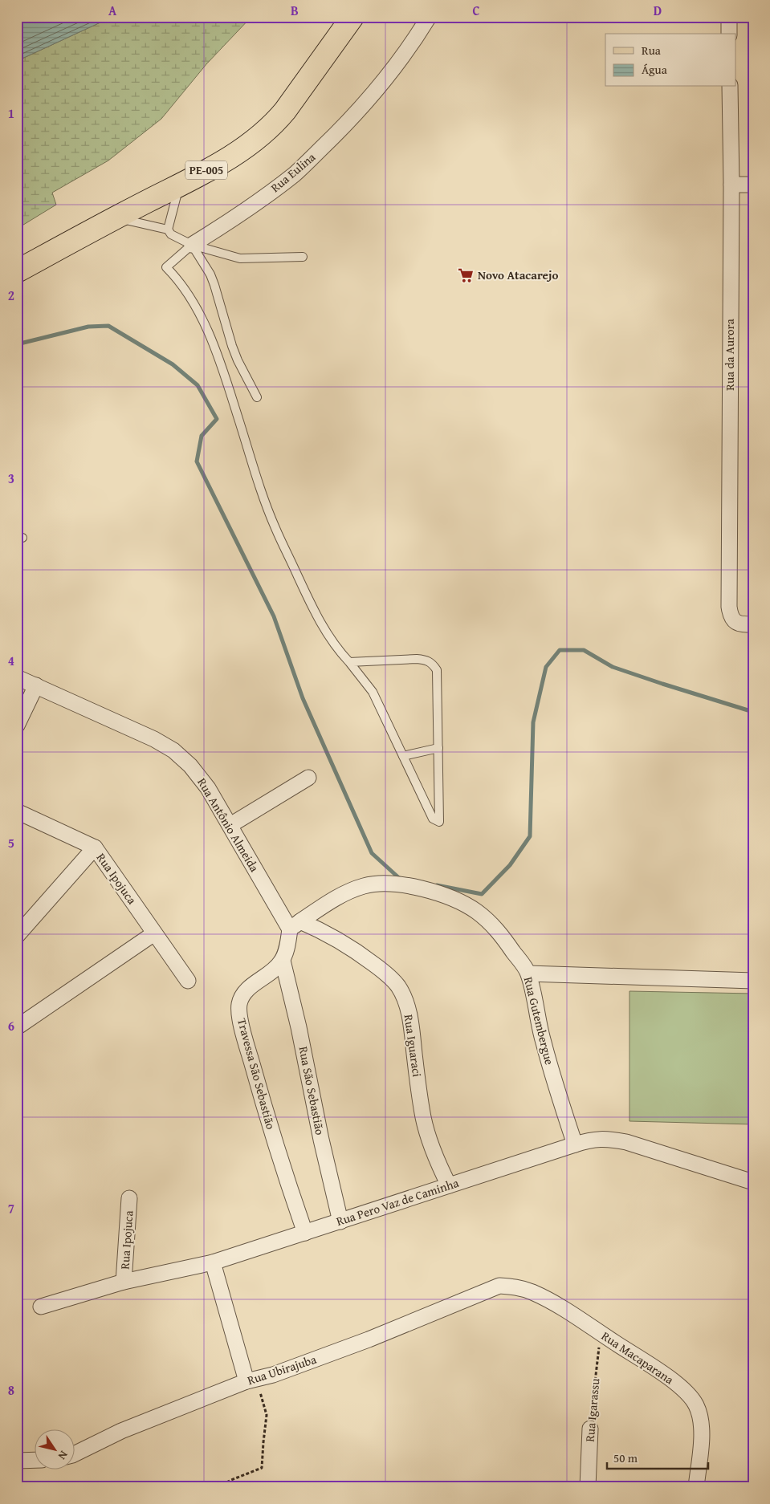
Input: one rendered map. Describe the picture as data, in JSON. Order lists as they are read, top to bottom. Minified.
{"streets":{"main road":["PE-005"],"street":["Rua Eulina","Rua da Aurora","Rua Antônio Almeida","Rua Ipojuca","Rua Gutembergue","Rua Iguaraci","Travessa São Sebastião","Rua São Sebastião","Rua Pero Vaz de Caminha","Rua Macaparana","Rua Ubirajuba","Rua Igarassu"]},"crossings":[["Rua Antônio Almeida","Rua Gutembergue"],["Rua Antônio Almeida","Rua Iguaraci"],["Rua Ipojuca","Rua Pero Vaz de Caminha"],["Rua Gutembergue","Rua Iguaraci"],["Rua Gutembergue","Rua Pero Vaz de Caminha"],["Rua Iguaraci","Rua Pero Vaz de Caminha"],["Travessa São Sebastião","Rua São Sebastião"],["Travessa São Sebastião","Rua Pero Vaz de Caminha"],["Rua São Sebastião","Rua Pero Vaz de Caminha"],["Rua Macaparana","Rua Ubirajuba"],["Rua Macaparana","Rua Igarassu"]],"places":{"supermarket":["Novo Atacarejo"]},"legend":["Rua","Água"],"scale_bar":"50 m","north":"bottom right","grid":{"columns":["A","B","C","D"],"rows":["1","2","3","4","5","6","7","8"]}}
